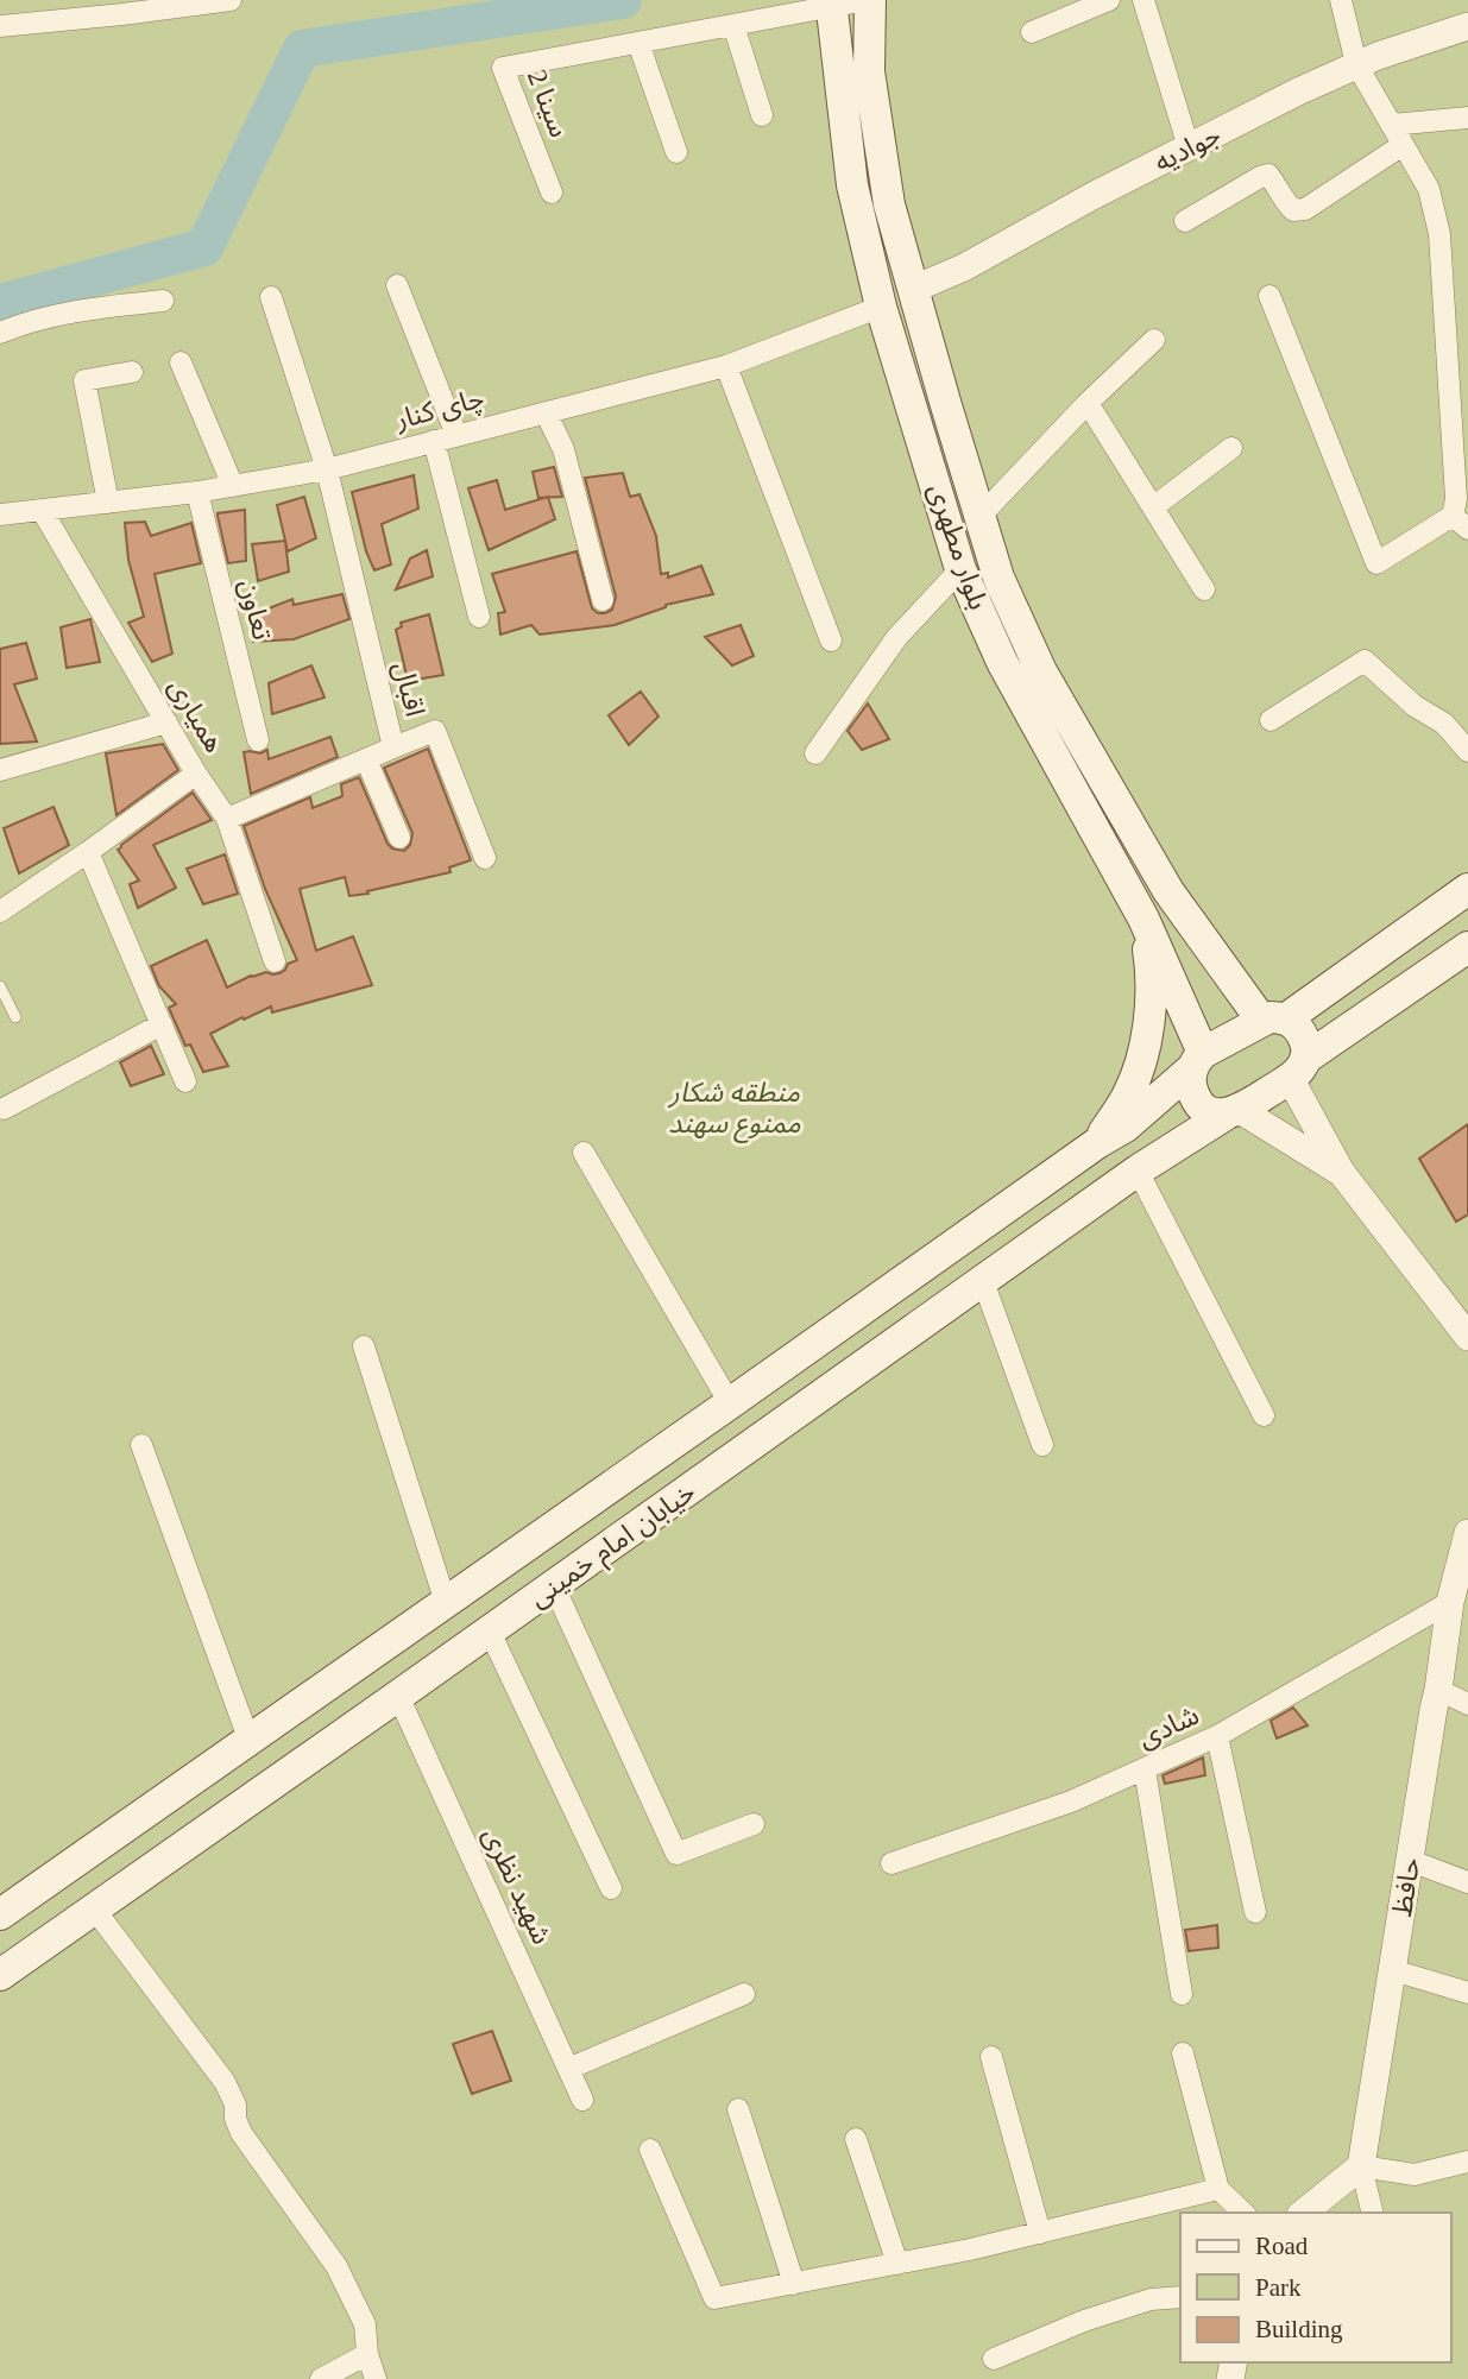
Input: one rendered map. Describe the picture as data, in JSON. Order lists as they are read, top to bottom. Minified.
{"streets":{"main road":["بلوار مطهری","خیابان امام خمینی"],"street":["سینا 2","جوادیه","چای کنار","تعاون","اقبال","همیاری","شادی","شهید نظری","حافظ"]},"crossings":[["سینا 2","بلوار مطهری"],["جوادیه","بلوار مطهری"],["چای کنار","بلوار مطهری"],["چای کنار","تعاون"],["چای کنار","اقبال"],["چای کنار","همیاری"],["بلوار مطهری","خیابان امام خمینی"],["اقبال","همیاری"],["خیابان امام خمینی","شهید نظری"],["شادی","حافظ"]],"parks":["منطقه شکار ممنوع سهند"],"legend":["Road","Park","Building"]}
